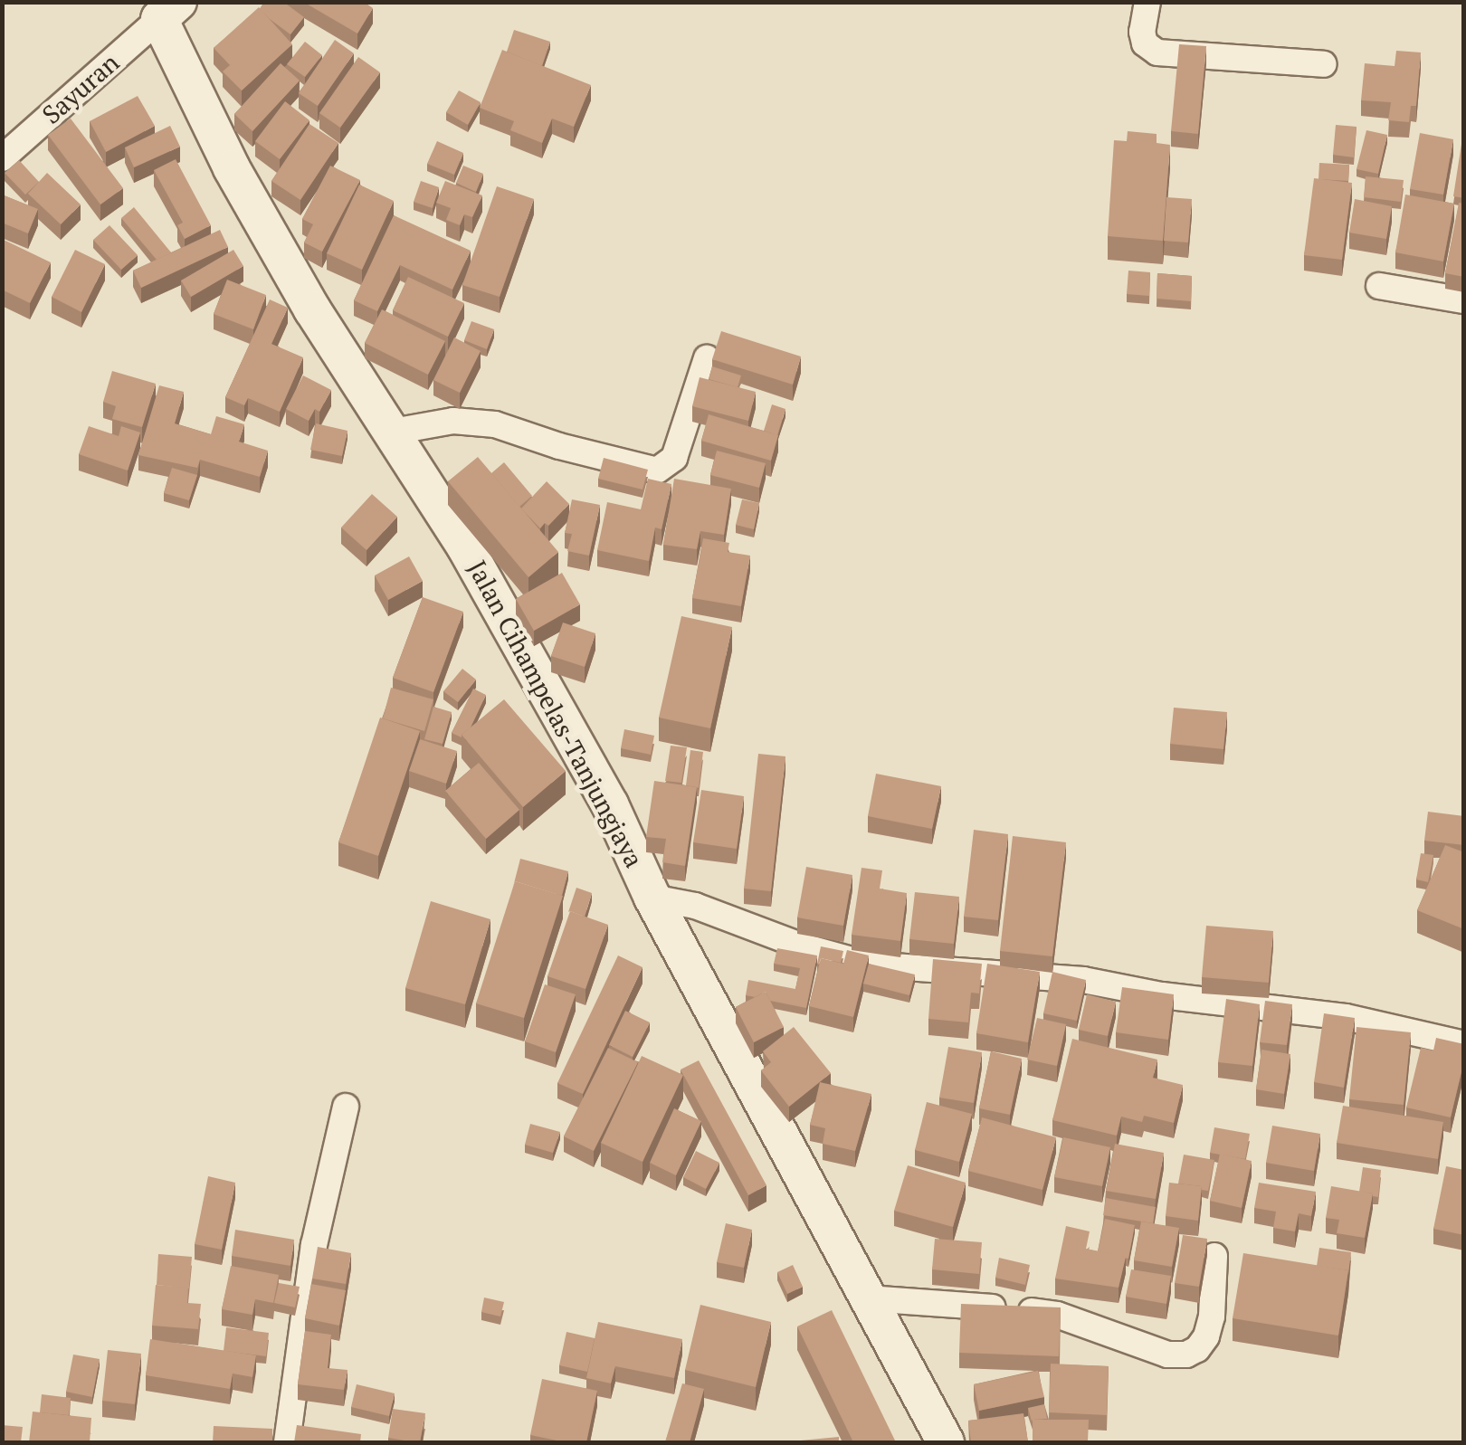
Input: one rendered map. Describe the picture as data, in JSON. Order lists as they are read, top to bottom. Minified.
{"streets":{"main road":["Jalan Cihampelas-Tanjungjaya"],"street":["Sayuran"]},"crossings":[["Sayuran","Jalan Cihampelas-Tanjungjaya"]]}
